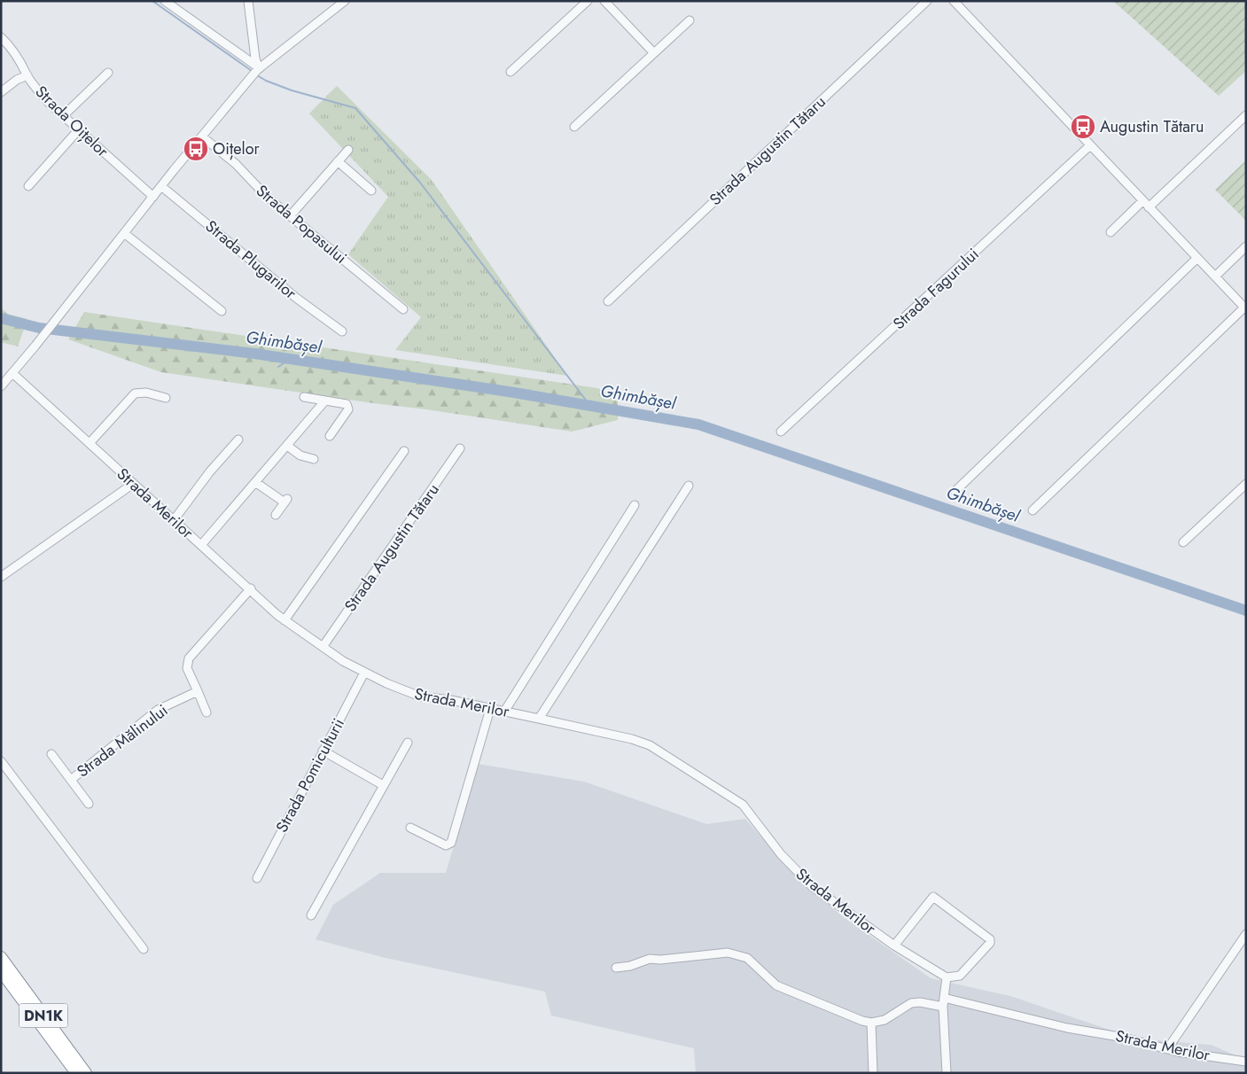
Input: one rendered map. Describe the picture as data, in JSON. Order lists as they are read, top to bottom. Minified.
{"streets":{"highway":["DN1K"],"street":["Strada Oițelor","Strada Augustin Tătaru","Strada Popasului","Strada Plugarilor","Strada Fagurului","Strada Merilor","Strada Mălinului","Strada Pomiculturii"]},"crossings":[["Strada Augustin Tătaru","Strada Merilor"],["Strada Merilor","Strada Pomiculturii"]],"water":["Ghimbășel"],"places":{"bus stop":["Augustin Tătaru","Oițelor"]}}
